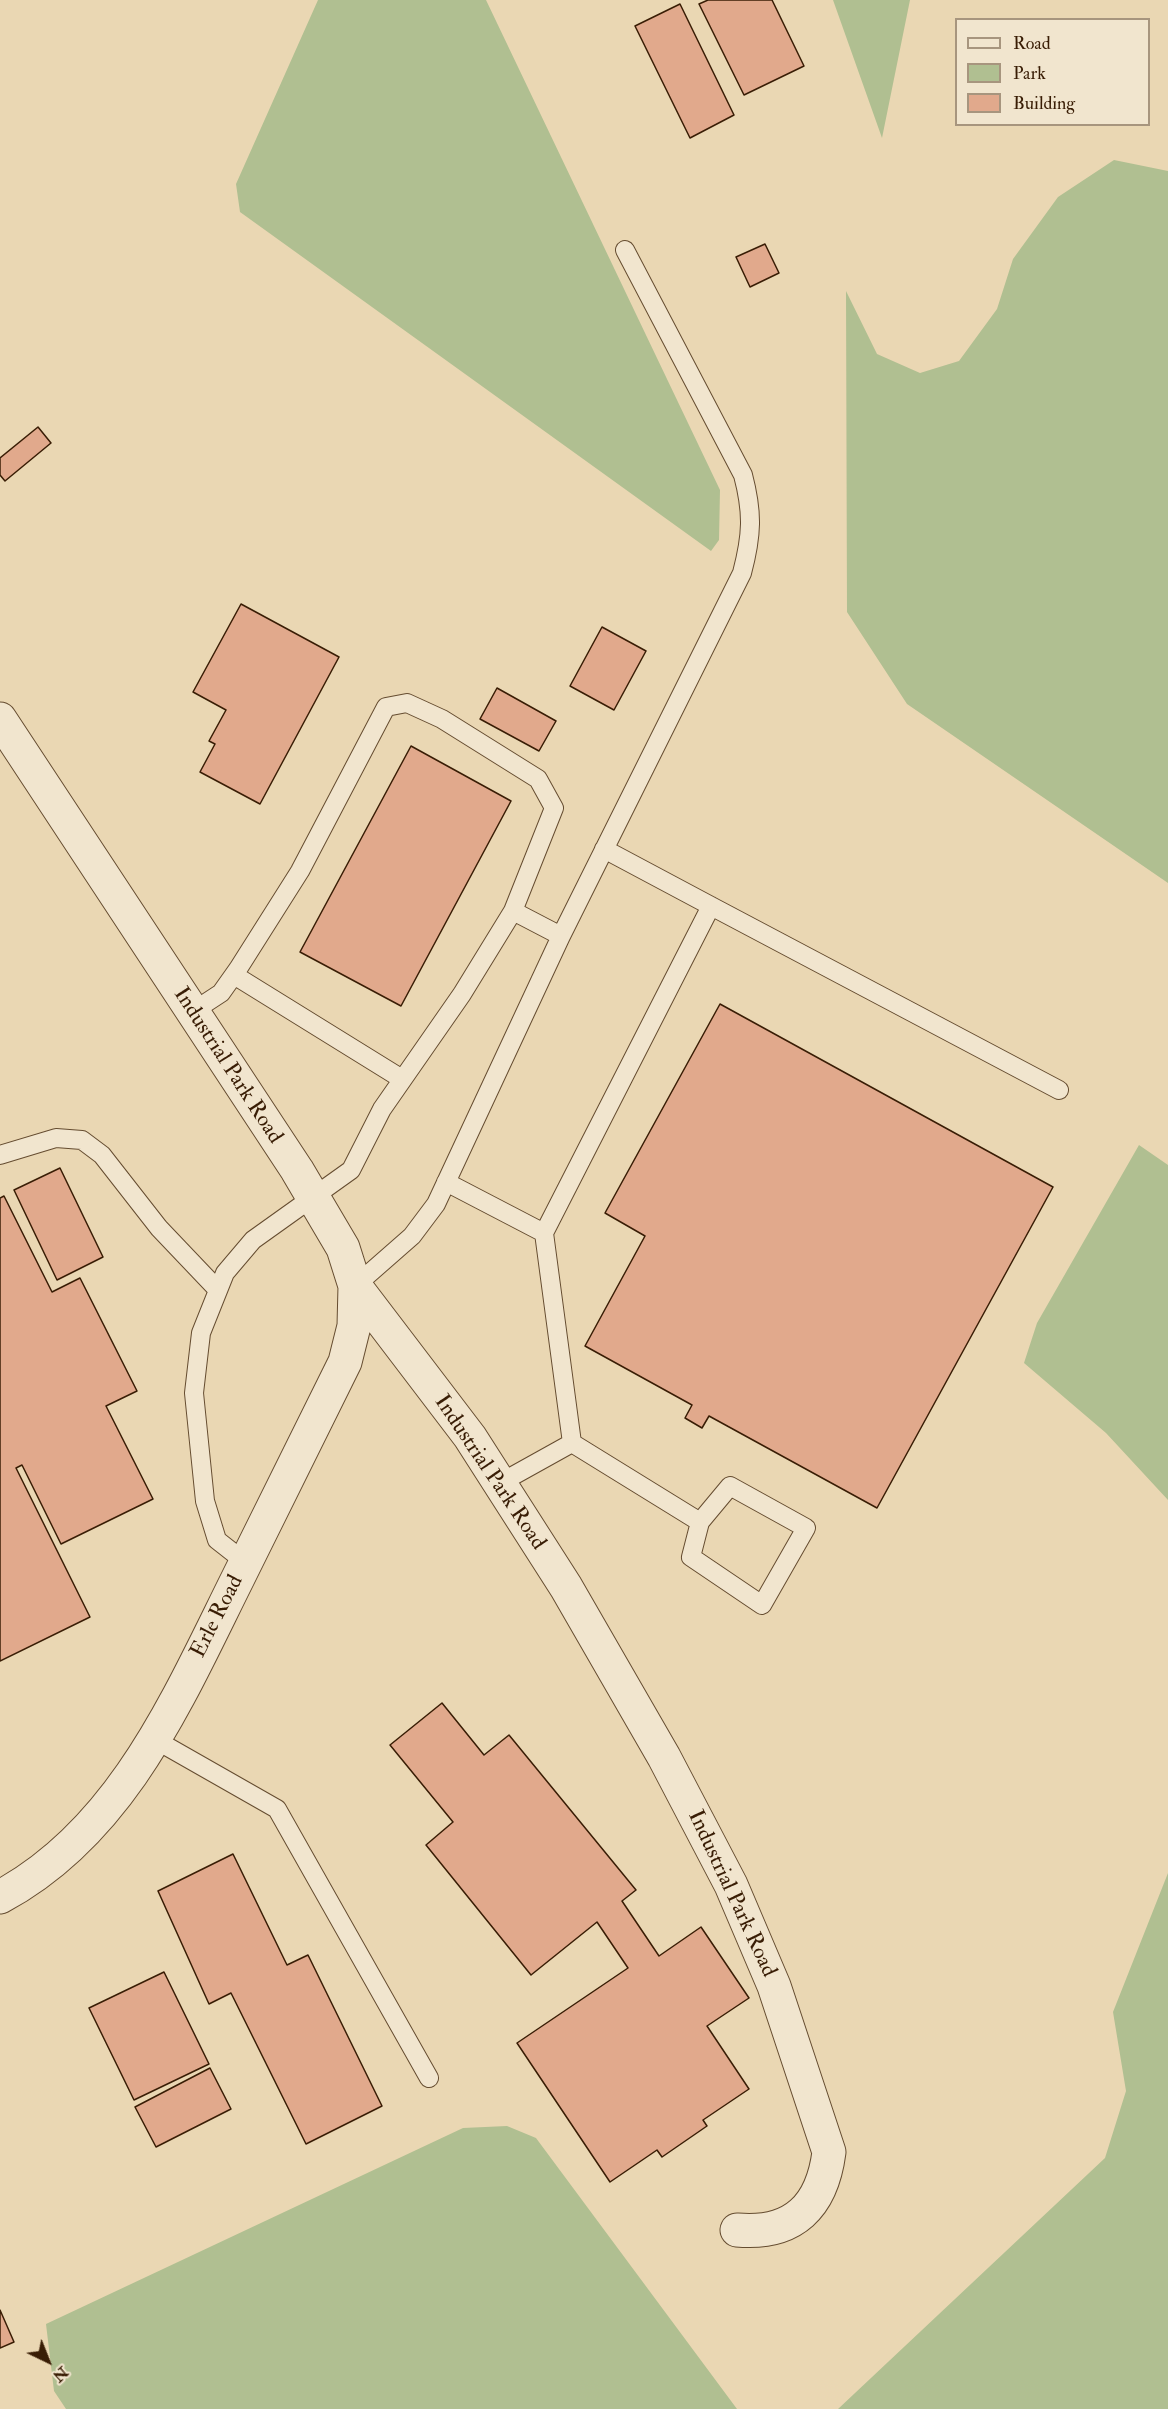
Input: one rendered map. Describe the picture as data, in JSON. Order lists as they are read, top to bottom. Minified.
{"streets":{"street":["Industrial Park Road","Erle Road"]},"crossings":[["Industrial Park Road","Erle Road"]],"legend":["Road","Park","Building"],"north":"bottom right"}
